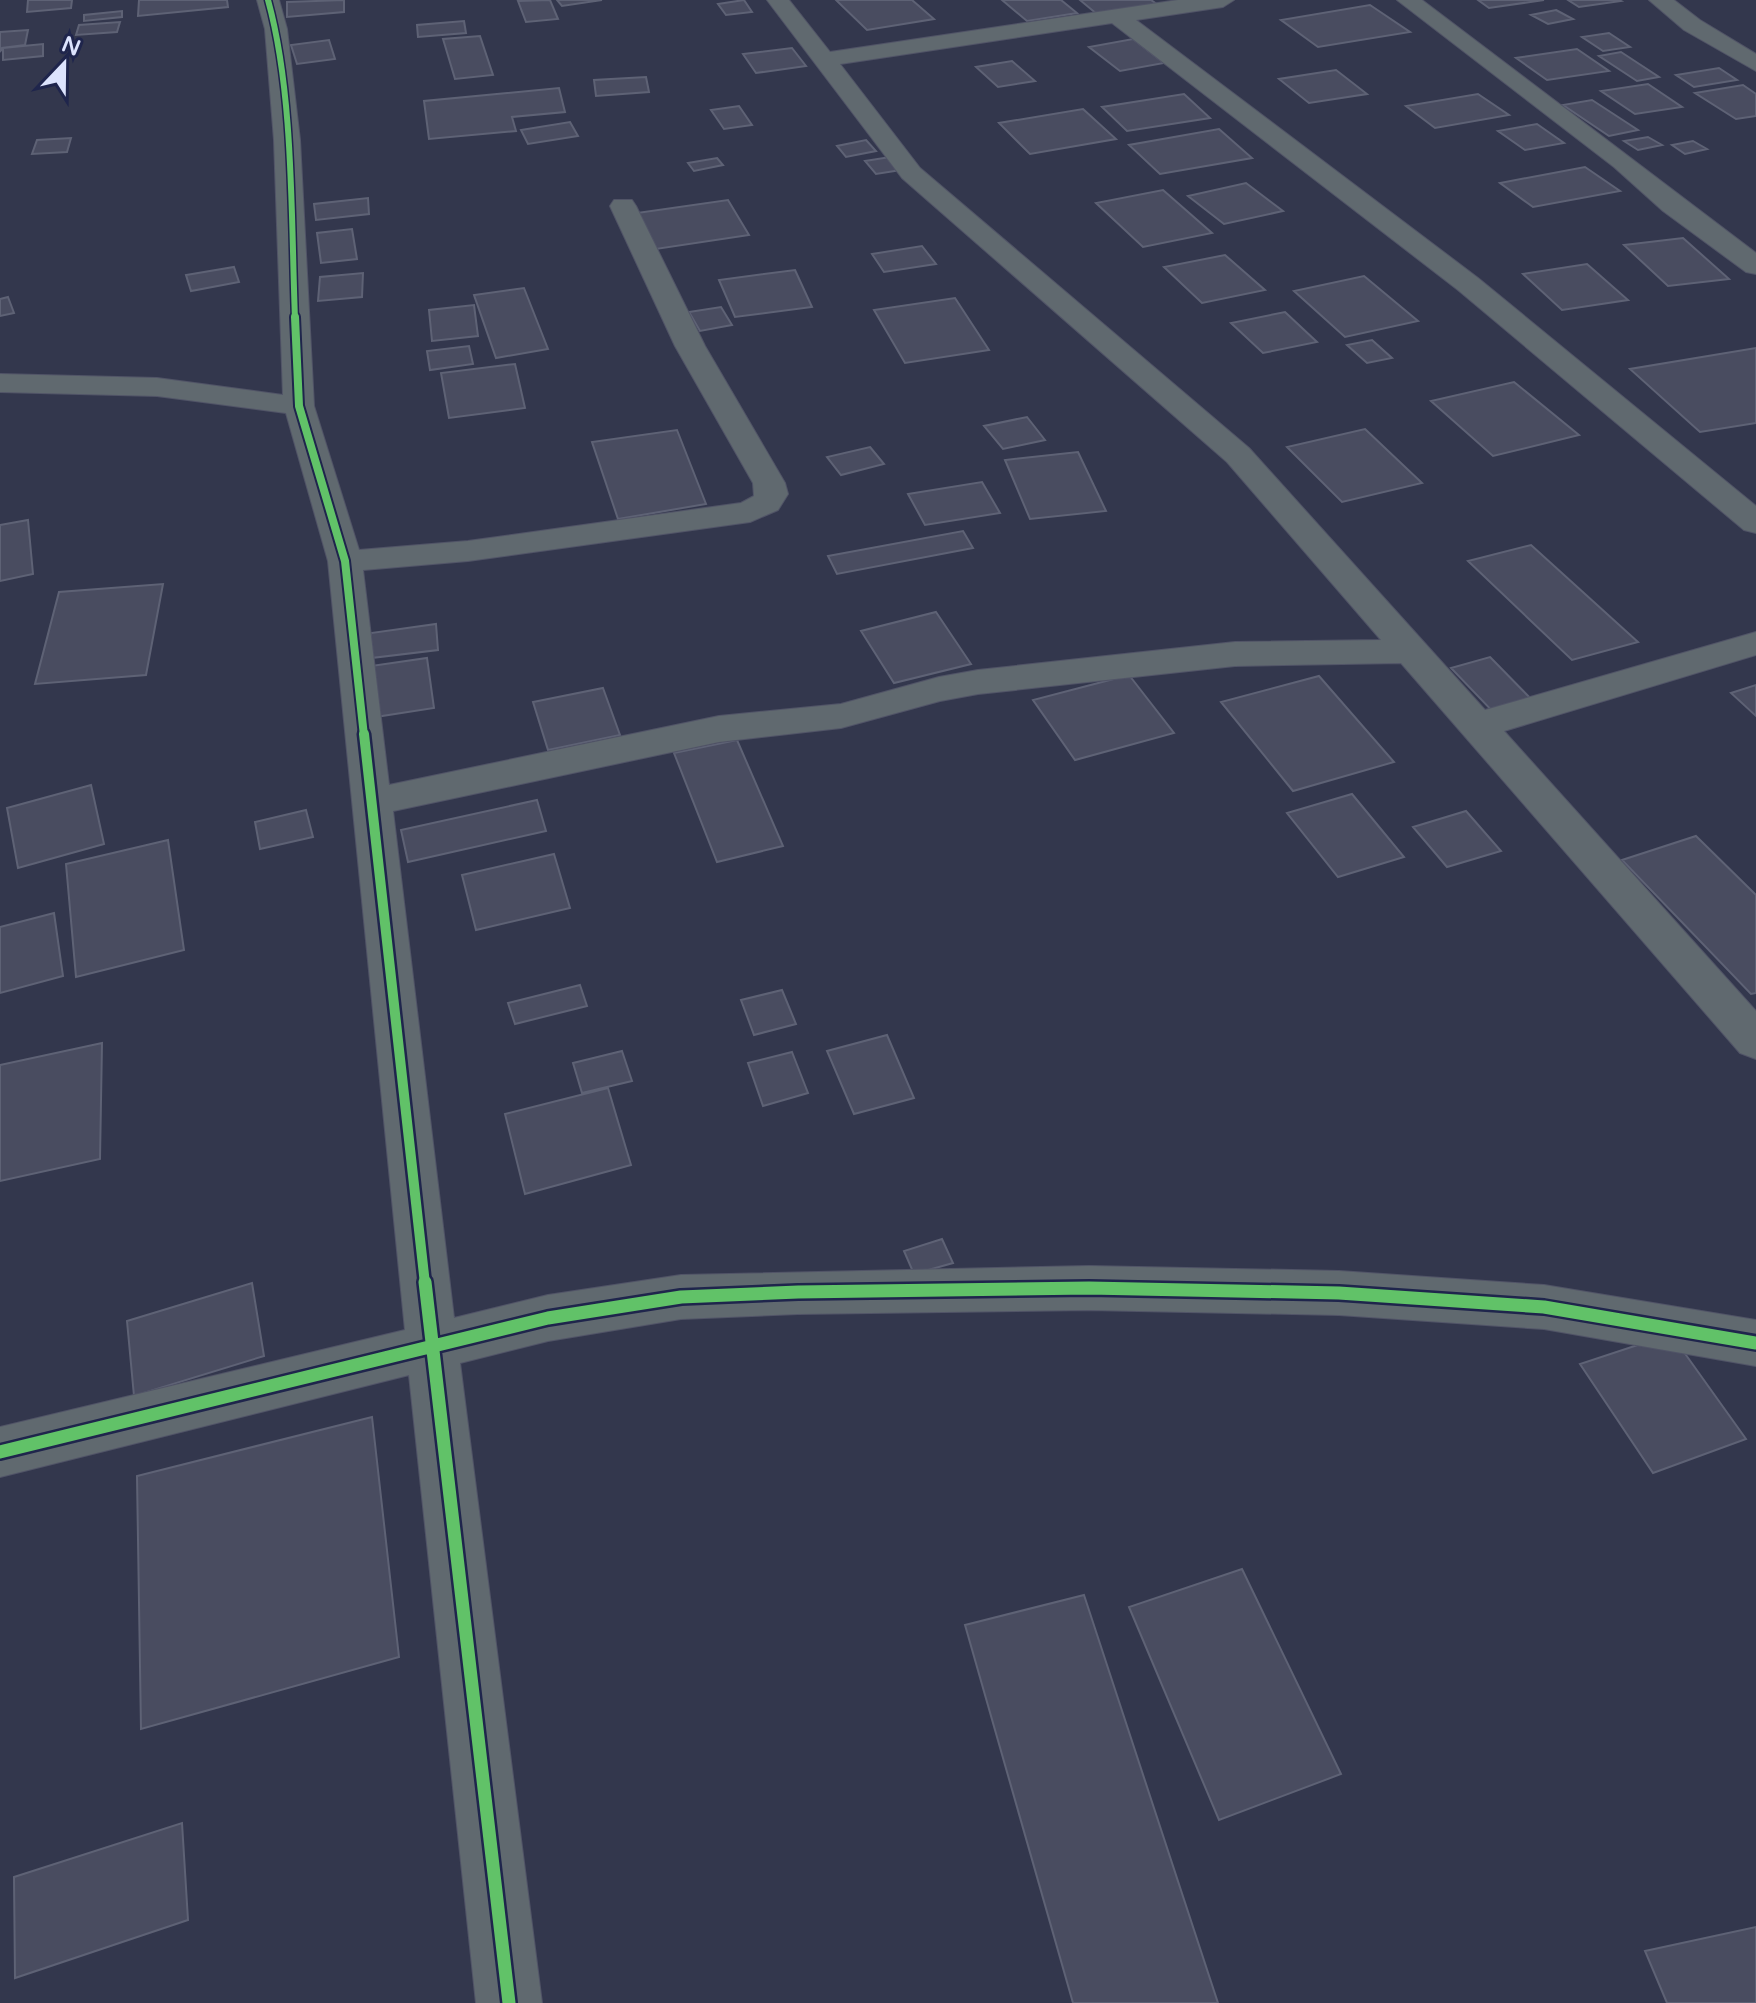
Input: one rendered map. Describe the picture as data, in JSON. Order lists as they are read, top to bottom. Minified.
{"north":"top"}
